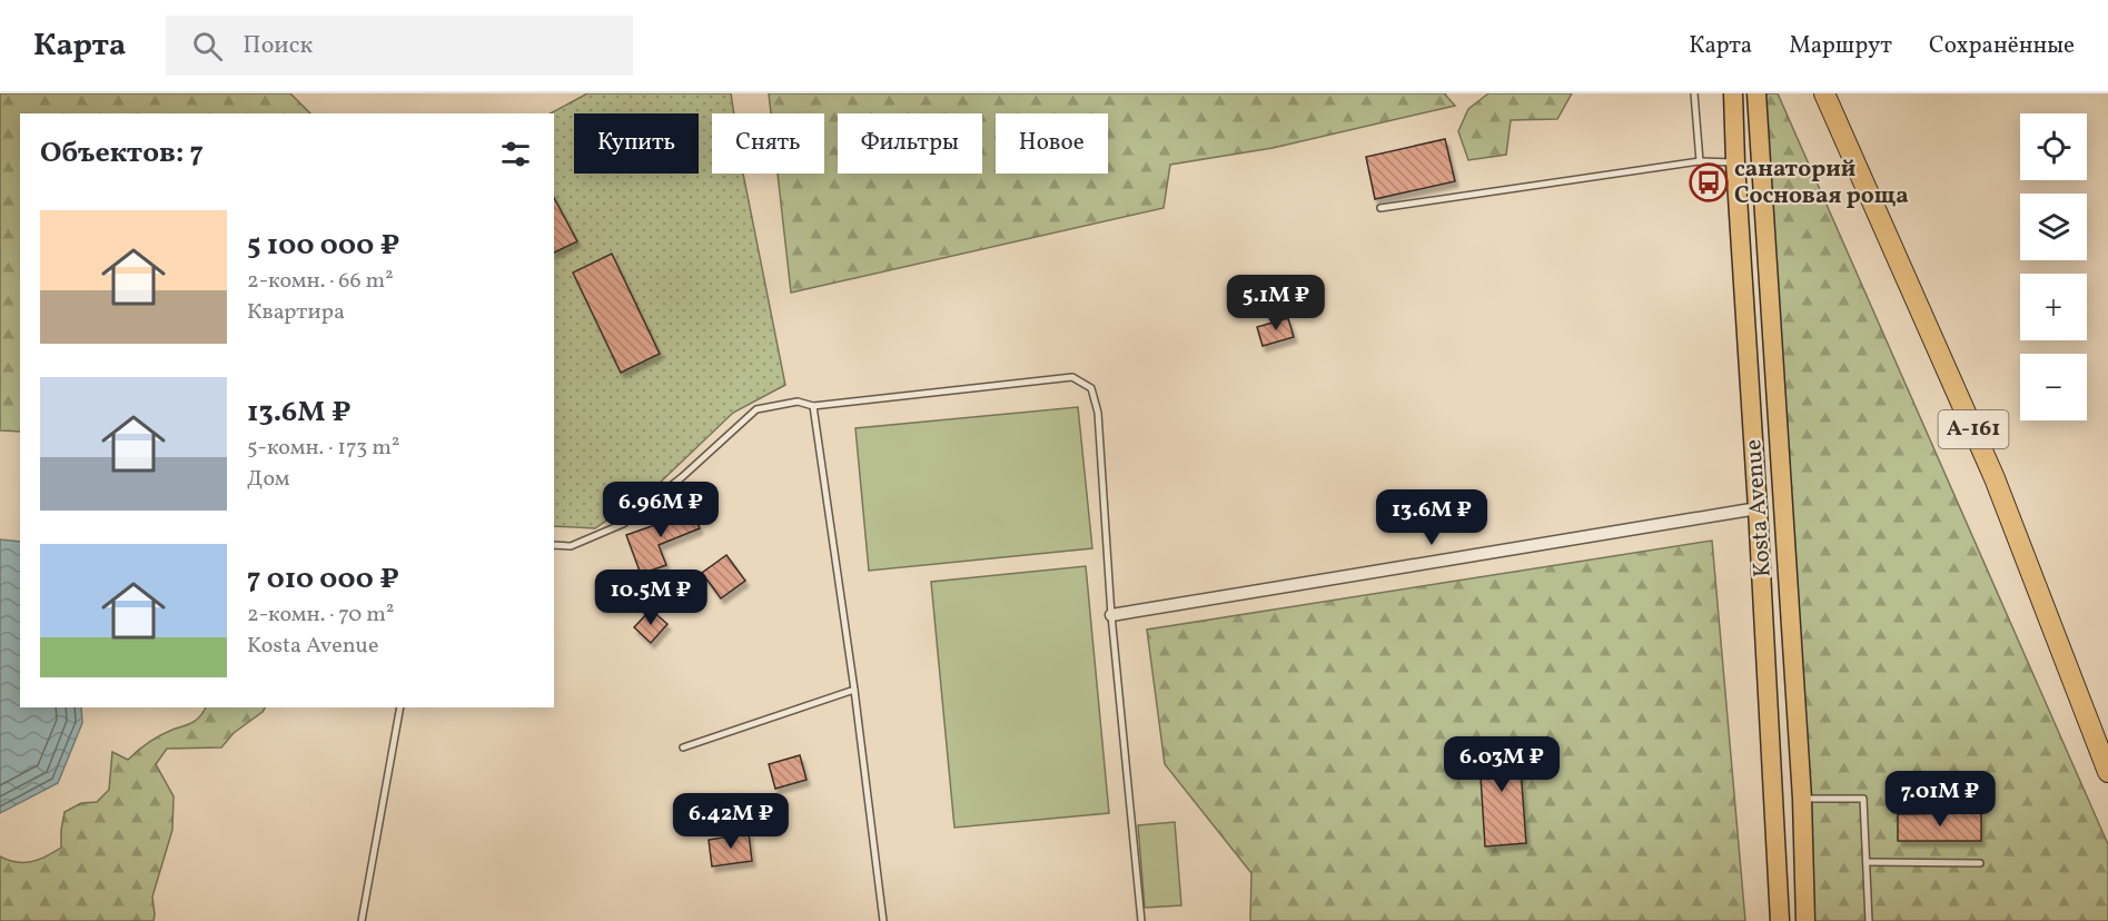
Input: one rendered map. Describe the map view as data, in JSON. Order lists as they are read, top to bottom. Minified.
{"streets":{"highway":["А-161"],"main road":["Kosta Avenue"]},"places":{"bus stop":["санаторий Сосновая роща"]},"page":{"header":"Карта","search":"Поиск","nav":["Карта","Маршрут","Сохранённые"],"map_buttons":["+","−"],"chip":["Купить","Снять","Фильтры","Новое"],"heading":"Объектов: 7","list":[{"name":"5 100 000 ₽","note":"2-комн. · 66 m² · Квартира"},{"name":"13.6M ₽","note":"5-комн. · 173 m² · Дом"},{"name":"7 010 000 ₽","note":"2-комн. · 70 m² · Kosta Avenue"}],"price":["5.1M ₽","6.96M ₽","13.6M ₽","10.5M ₽","6.03M ₽","7.01M ₽","6.42M ₽"]}}
